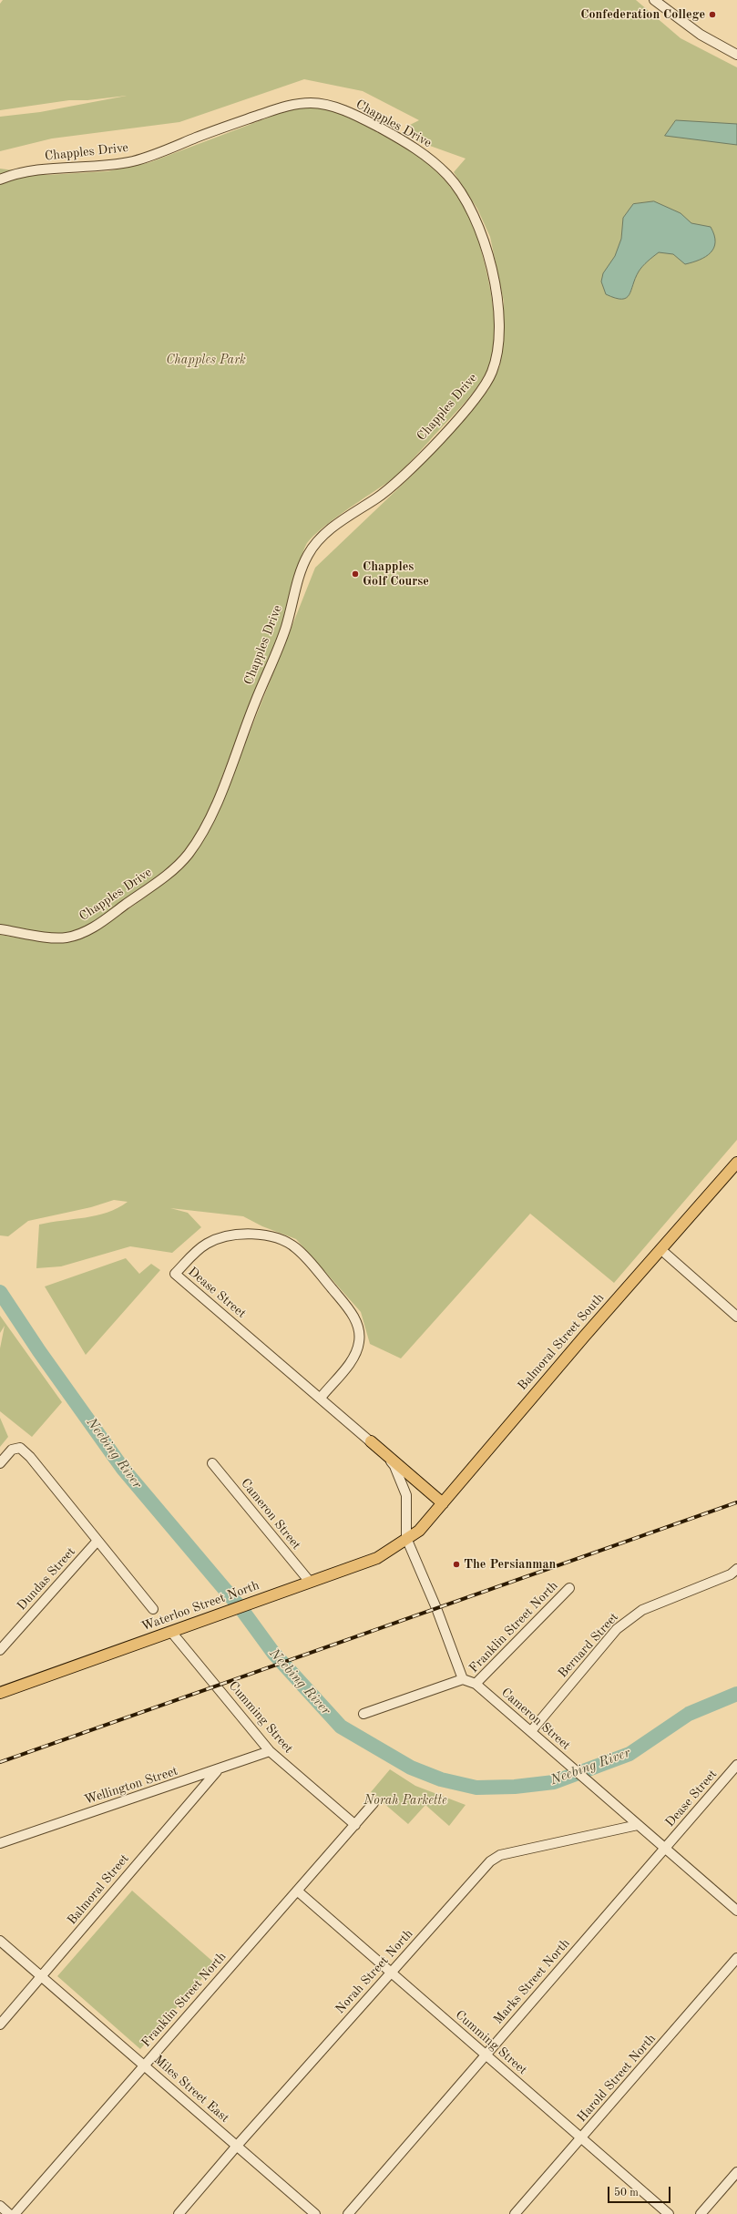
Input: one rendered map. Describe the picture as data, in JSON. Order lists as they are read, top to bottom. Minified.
{"streets":{"main road":["Balmoral Street South","Waterloo Street North"],"street":["Chapples Drive","Dease Street","Cameron Street","Dundas Street","Franklin Street North","Bernard Street","Cumming Street","Wellington Street","Balmoral Street","Norah Street North","Marks Street North","Harold Street North","Miles Street East"]},"crossings":[["Dease Street","Balmoral Street South"],["Dease Street","Cameron Street"],["Dease Street","Waterloo Street North"],["Dease Street","Marks Street North"],["Balmoral Street South","Waterloo Street North"],["Cameron Street","Waterloo Street North"],["Cameron Street","Franklin Street North"],["Cameron Street","Bernard Street"],["Cameron Street","Norah Street North"],["Cameron Street","Marks Street North"],["Waterloo Street North","Cumming Street"],["Franklin Street North","Cumming Street"],["Franklin Street North","Miles Street East"],["Cumming Street","Wellington Street"],["Cumming Street","Norah Street North"],["Cumming Street","Marks Street North"],["Cumming Street","Harold Street North"],["Wellington Street","Balmoral Street"],["Balmoral Street","Miles Street East"],["Norah Street North","Miles Street East"]],"water":["Neebing River"],"parks":["Chapples Park","Norah Parkette"],"places":["Confederation College","Chapples Golf Course","The Persianman"],"scale_bar":"50 m"}
